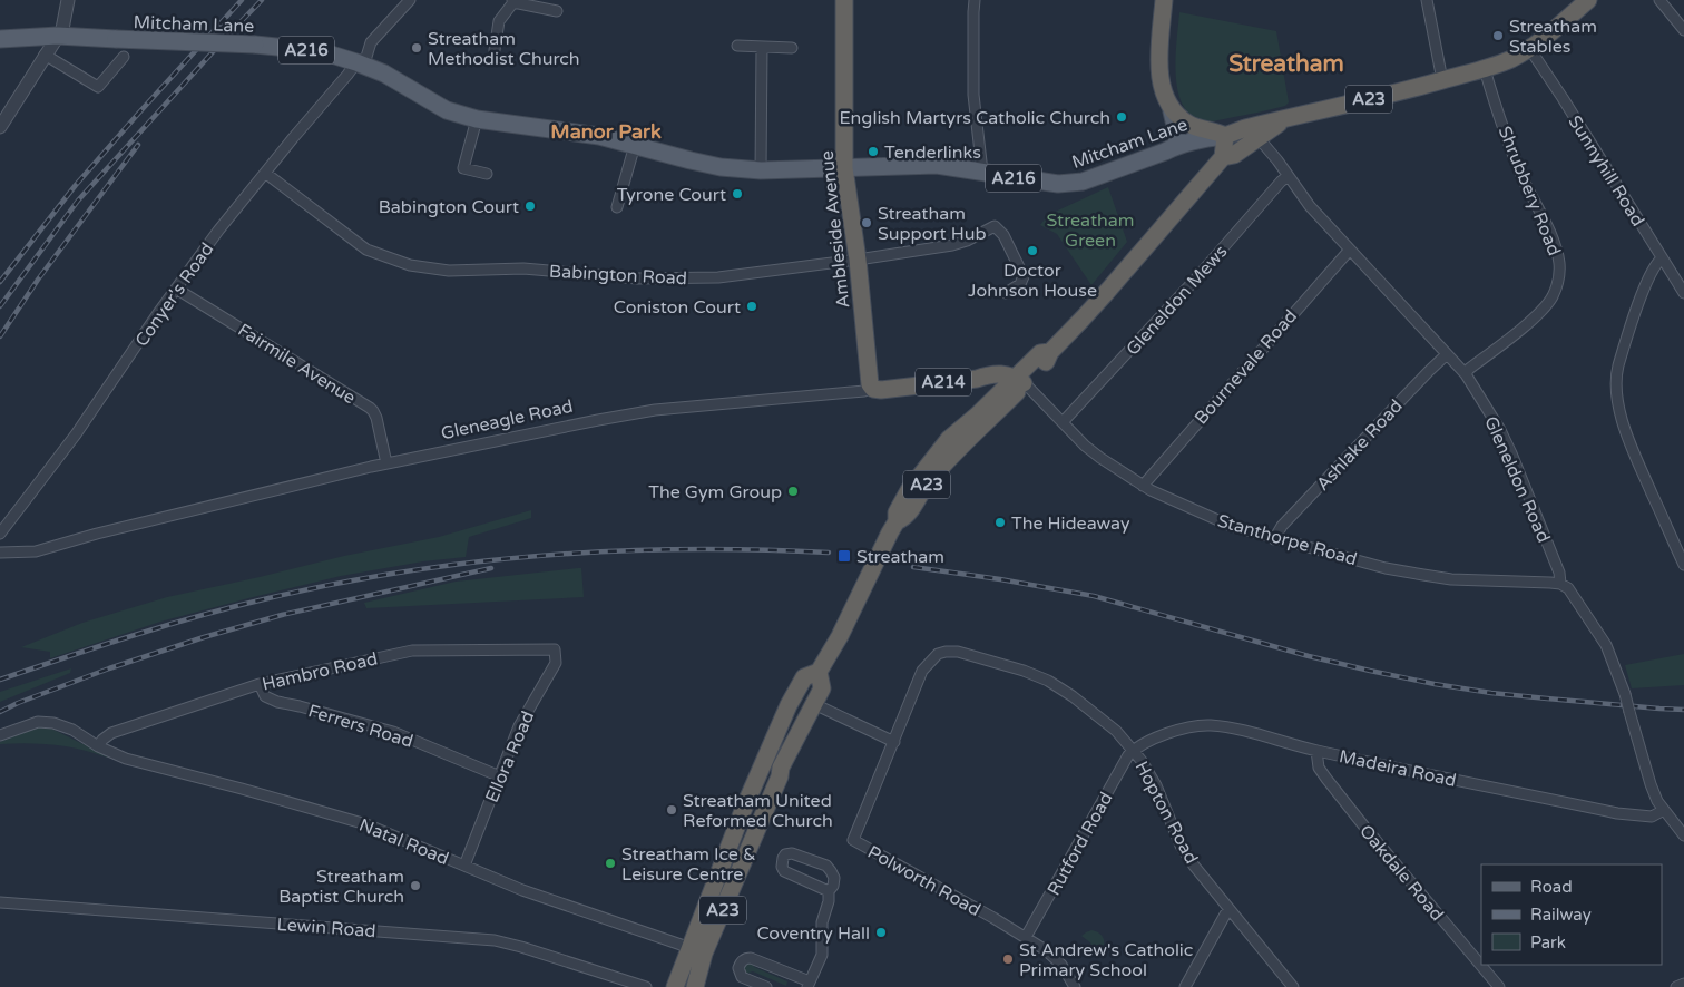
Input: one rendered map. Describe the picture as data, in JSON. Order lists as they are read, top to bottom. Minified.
{"streets":{"highway":["A23","Ambleside Avenue","A214","Gleneagle Road"],"main road":["Mitcham Lane","A216"],"street":["Sunnyhill Road","Shrubbery Road","Babington Road","Conyer's Road","Gleneldon Mews","Fairmile Avenue","Bournevale Road","Ashlake Road","Gleneldon Road","Stanthorpe Road","Hambro Road","Ferrers Road","Ellora Road","Madeira Road","Hopton Road","Natal Road","Rutford Road","Oakdale Road","Polworth Road","Lewin Road"]},"crossings":[["Mitcham Lane","A23"],["Mitcham Lane","Ambleside Avenue"],["Mitcham Lane","Conyer's Road"],["A23","Sunnyhill Road"],["A23","Shrubbery Road"],["A23","A214"],["A23","Gleneagle Road"],["A23","Gleneldon Road"],["A23","Stanthorpe Road"],["A23","Natal Road"],["Shrubbery Road","Gleneldon Road"],["Ambleside Avenue","Babington Road"],["Ambleside Avenue","Gleneagle Road"],["Babington Road","Conyer's Road"],["Conyer's Road","Fairmile Avenue"],["Gleneldon Mews","Gleneldon Road"],["Gleneldon Mews","Stanthorpe Road"],["Fairmile Avenue","Gleneagle Road"],["Bournevale Road","Gleneldon Road"],["Bournevale Road","Stanthorpe Road"],["A214","Gleneagle Road"],["Gleneagle Road","Stanthorpe Road"],["Ashlake Road","Gleneldon Road"],["Ashlake Road","Stanthorpe Road"],["Gleneldon Road","Stanthorpe Road"],["Gleneldon Road","Madeira Road"],["Hambro Road","Ferrers Road"],["Hambro Road","Ellora Road"],["Hambro Road","Natal Road"],["Ferrers Road","Ellora Road"],["Ellora Road","Natal Road"],["Madeira Road","Hopton Road"],["Madeira Road","Rutford Road"],["Madeira Road","Oakdale Road"],["Hopton Road","Rutford Road"],["Hopton Road","Polworth Road"],["Rutford Road","Polworth Road"]],"districts":["Streatham","Manor Park"],"parks":["Streatham Green"],"places":{"other":["Streatham Stables","Streatham Methodist Church","English Martyrs Catholic Church","Tenderlinks","Tyrone Court","Babington Court","Streatham Support Hub","Doctor Johnson House","Coniston Court","The Gym Group","The Hideaway","Streatham United Reformed Church","Streatham Ice & Leisure Centre","Streatham Baptist Church","Coventry Hall","St Andrew's Catholic Primary School"],"transit":["Streatham"]},"legend":["Road","Railway","Park"]}
